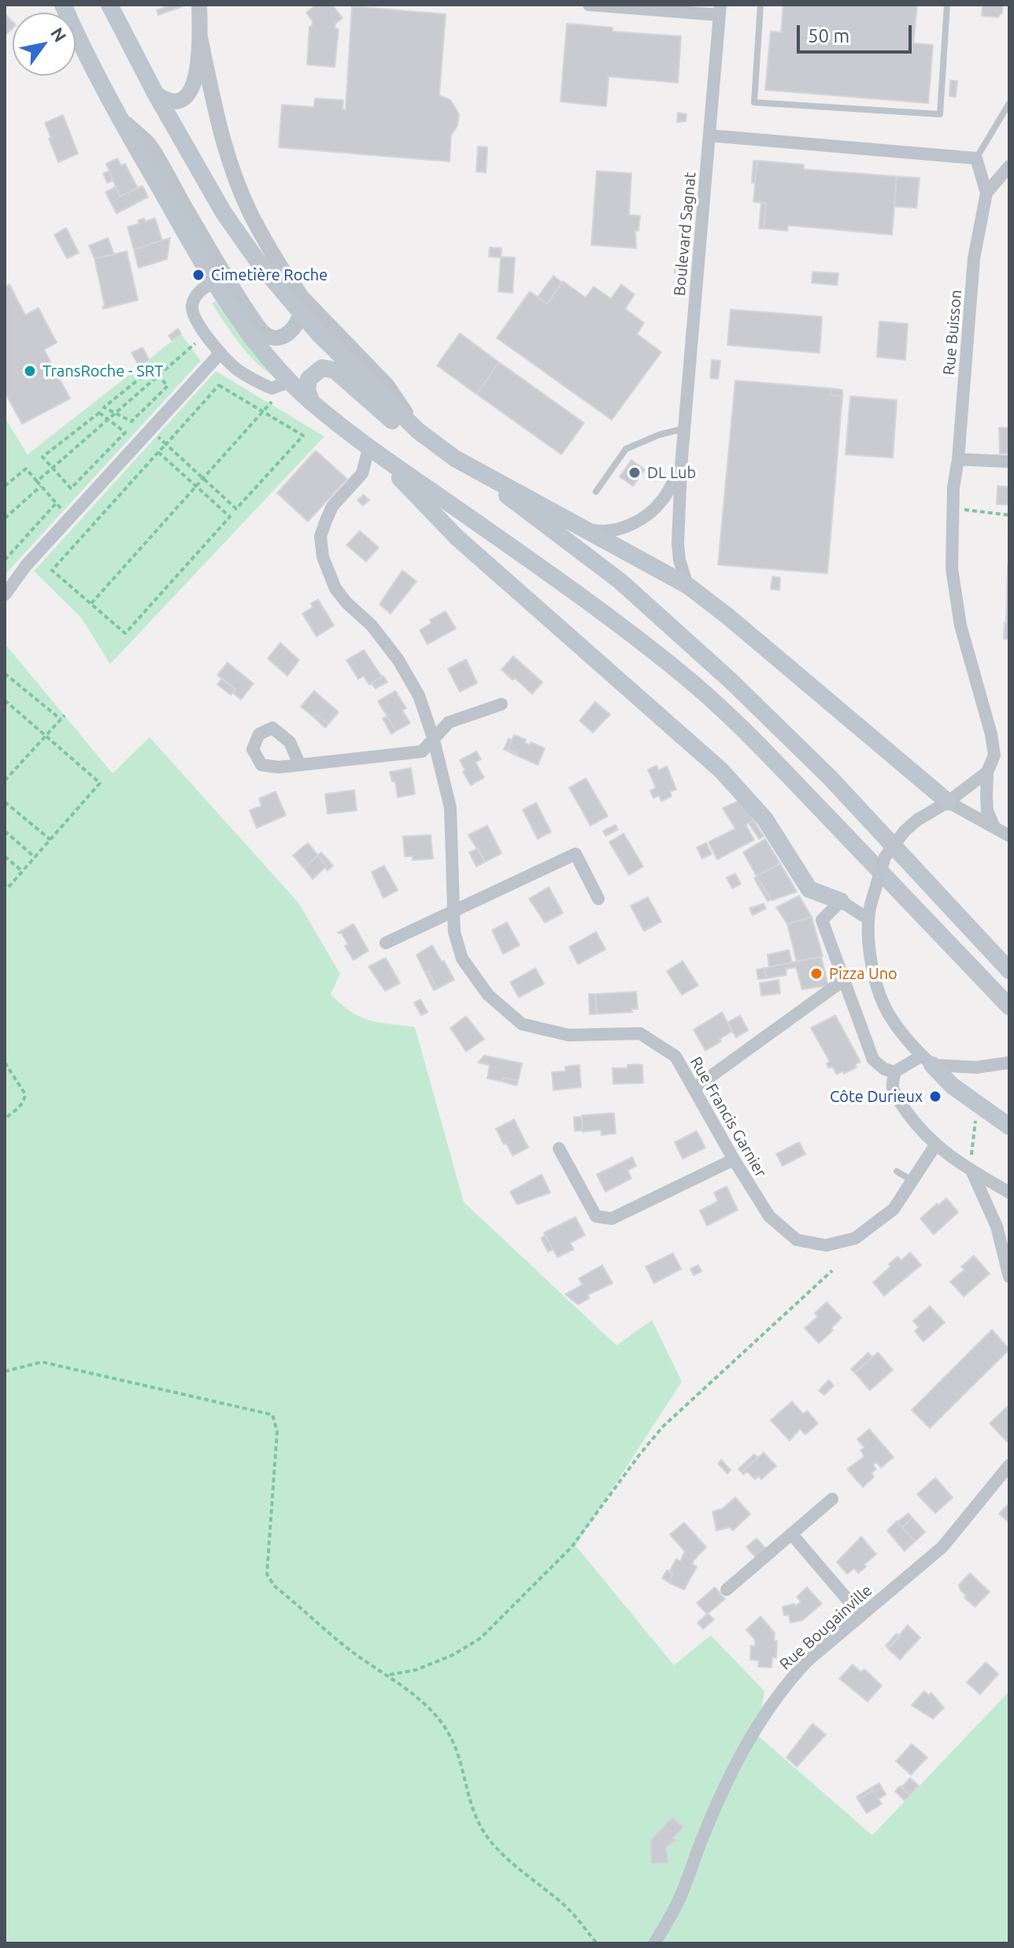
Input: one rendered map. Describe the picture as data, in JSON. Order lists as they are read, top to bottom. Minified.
{"streets":{"street":["Boulevard Sagnat","Rue Buisson","Rue Francis Garnier","Rue Bougainville"]},"places":["Cimetière Roche","TransRoche - SRT","DL Lub","Pizza Uno","Côte Durieux"],"scale_bar":"50 m","north":"top right"}
